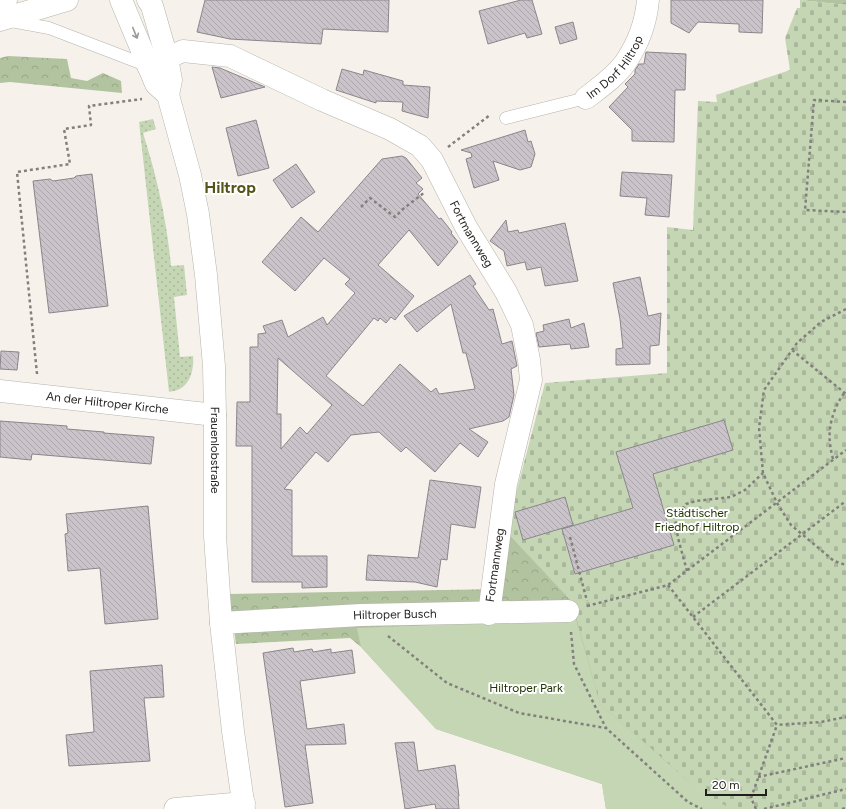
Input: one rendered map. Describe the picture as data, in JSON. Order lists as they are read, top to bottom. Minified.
{"streets":{"street":["Im Dorf Hiltrop","Fortmannweg","An der Hiltroper Kirche","Frauenlobstraße","Hiltroper Busch"]},"crossings":[["Fortmannweg","Frauenlobstraße"],["Fortmannweg","Hiltroper Busch"],["An der Hiltroper Kirche","Frauenlobstraße"],["Frauenlobstraße","Hiltroper Busch"]],"districts":["Hiltrop"],"parks":["Städtischer Friedhof Hiltrop","Hiltroper Park"],"scale_bar":"20 m"}
